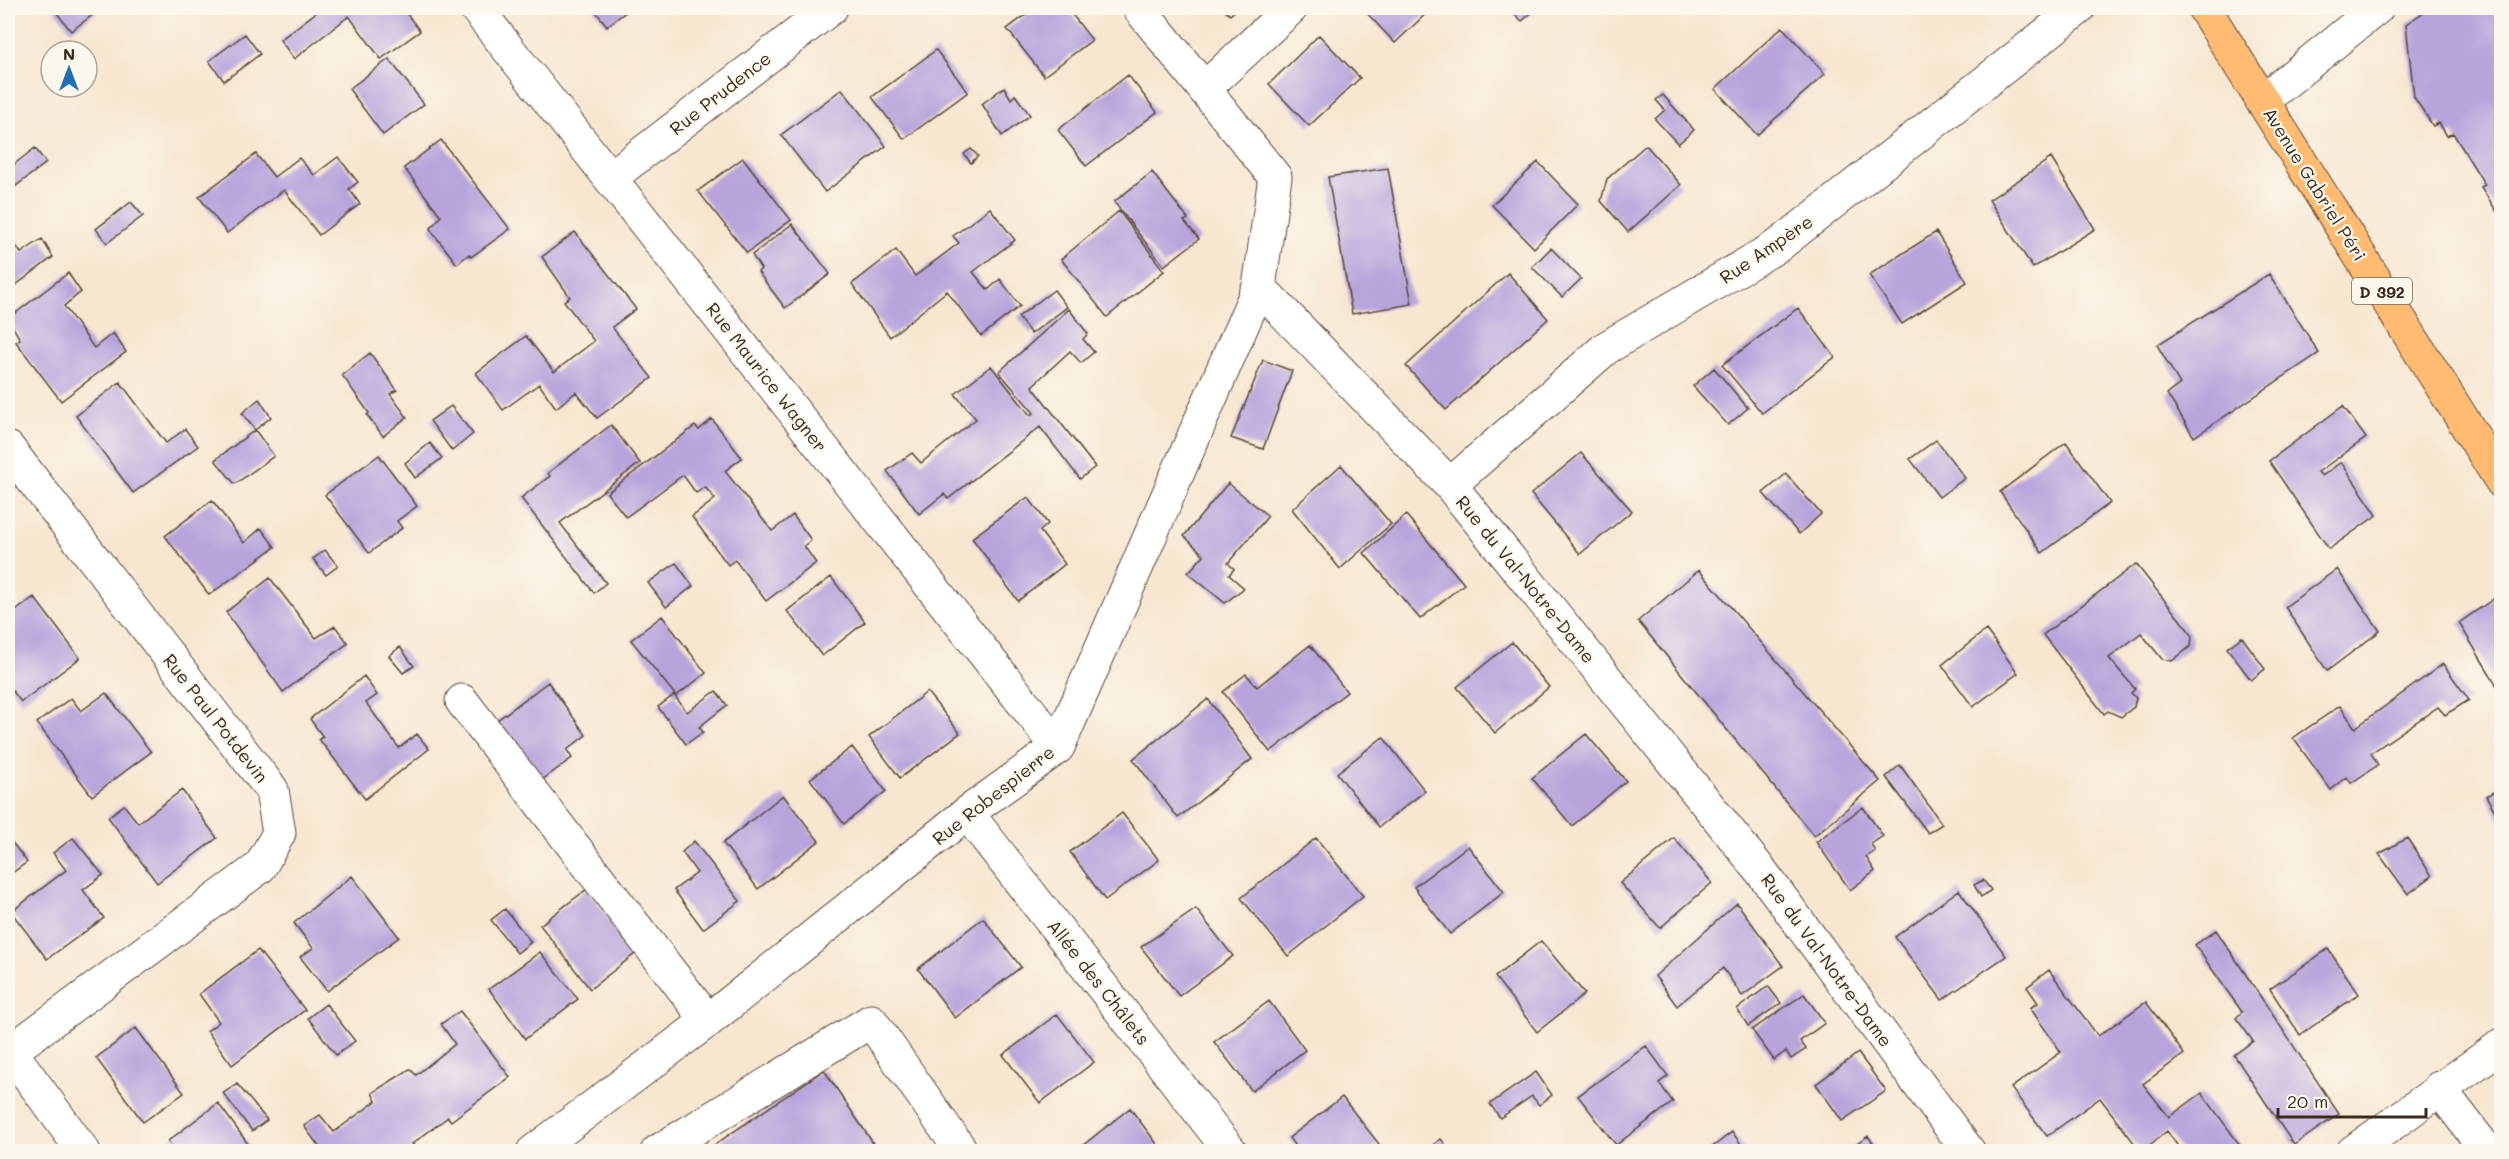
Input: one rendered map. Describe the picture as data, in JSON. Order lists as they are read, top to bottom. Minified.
{"streets":{"main road":["Avenue Gabriel Péri","D 392"],"street":["Rue Prudence","Rue Ampère","Rue Maurice Wagner","Rue du Val-Notre-Dame","Rue Paul Potdevin","Rue Robespierre","Allée des Châlets"]},"crossings":[["Rue Prudence","Rue Maurice Wagner"],["Rue Ampère","Rue du Val-Notre-Dame"],["Rue Maurice Wagner","Rue Robespierre"],["Rue du Val-Notre-Dame","Rue Robespierre"],["Rue Robespierre","Allée des Châlets"]],"scale_bar":"20 m","north":"top"}
